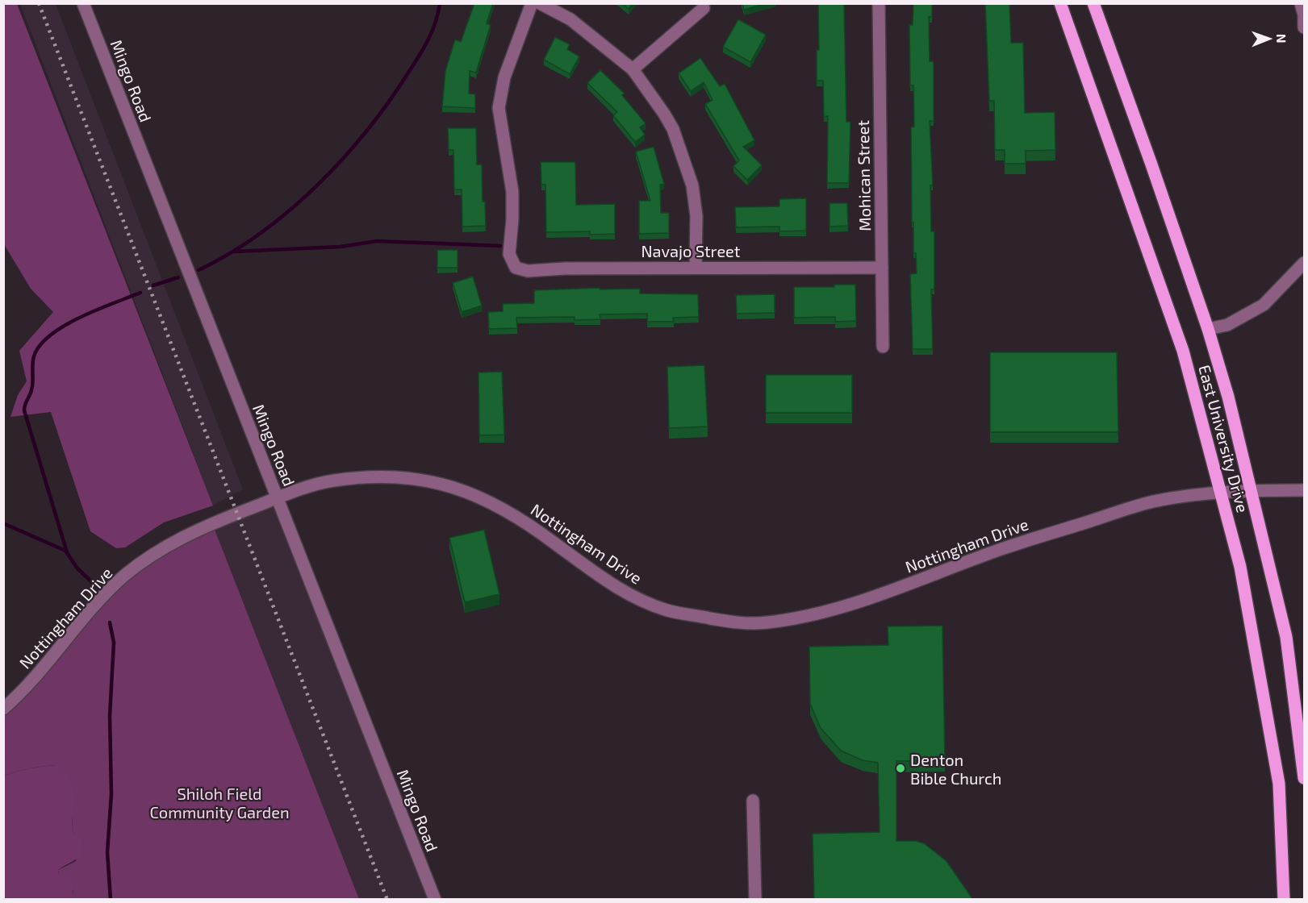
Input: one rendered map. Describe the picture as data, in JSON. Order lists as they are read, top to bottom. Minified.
{"streets":{"main road":["East University Drive"],"street":["Mingo Road","Mohican Street","Navajo Street","Nottingham Drive"]},"crossings":[["Mingo Road","Nottingham Drive"],["Mohican Street","Navajo Street"],["East University Drive","Nottingham Drive"]],"parks":["Shiloh Field Community Garden"],"places":["Denton Bible Church"],"north":"right"}
